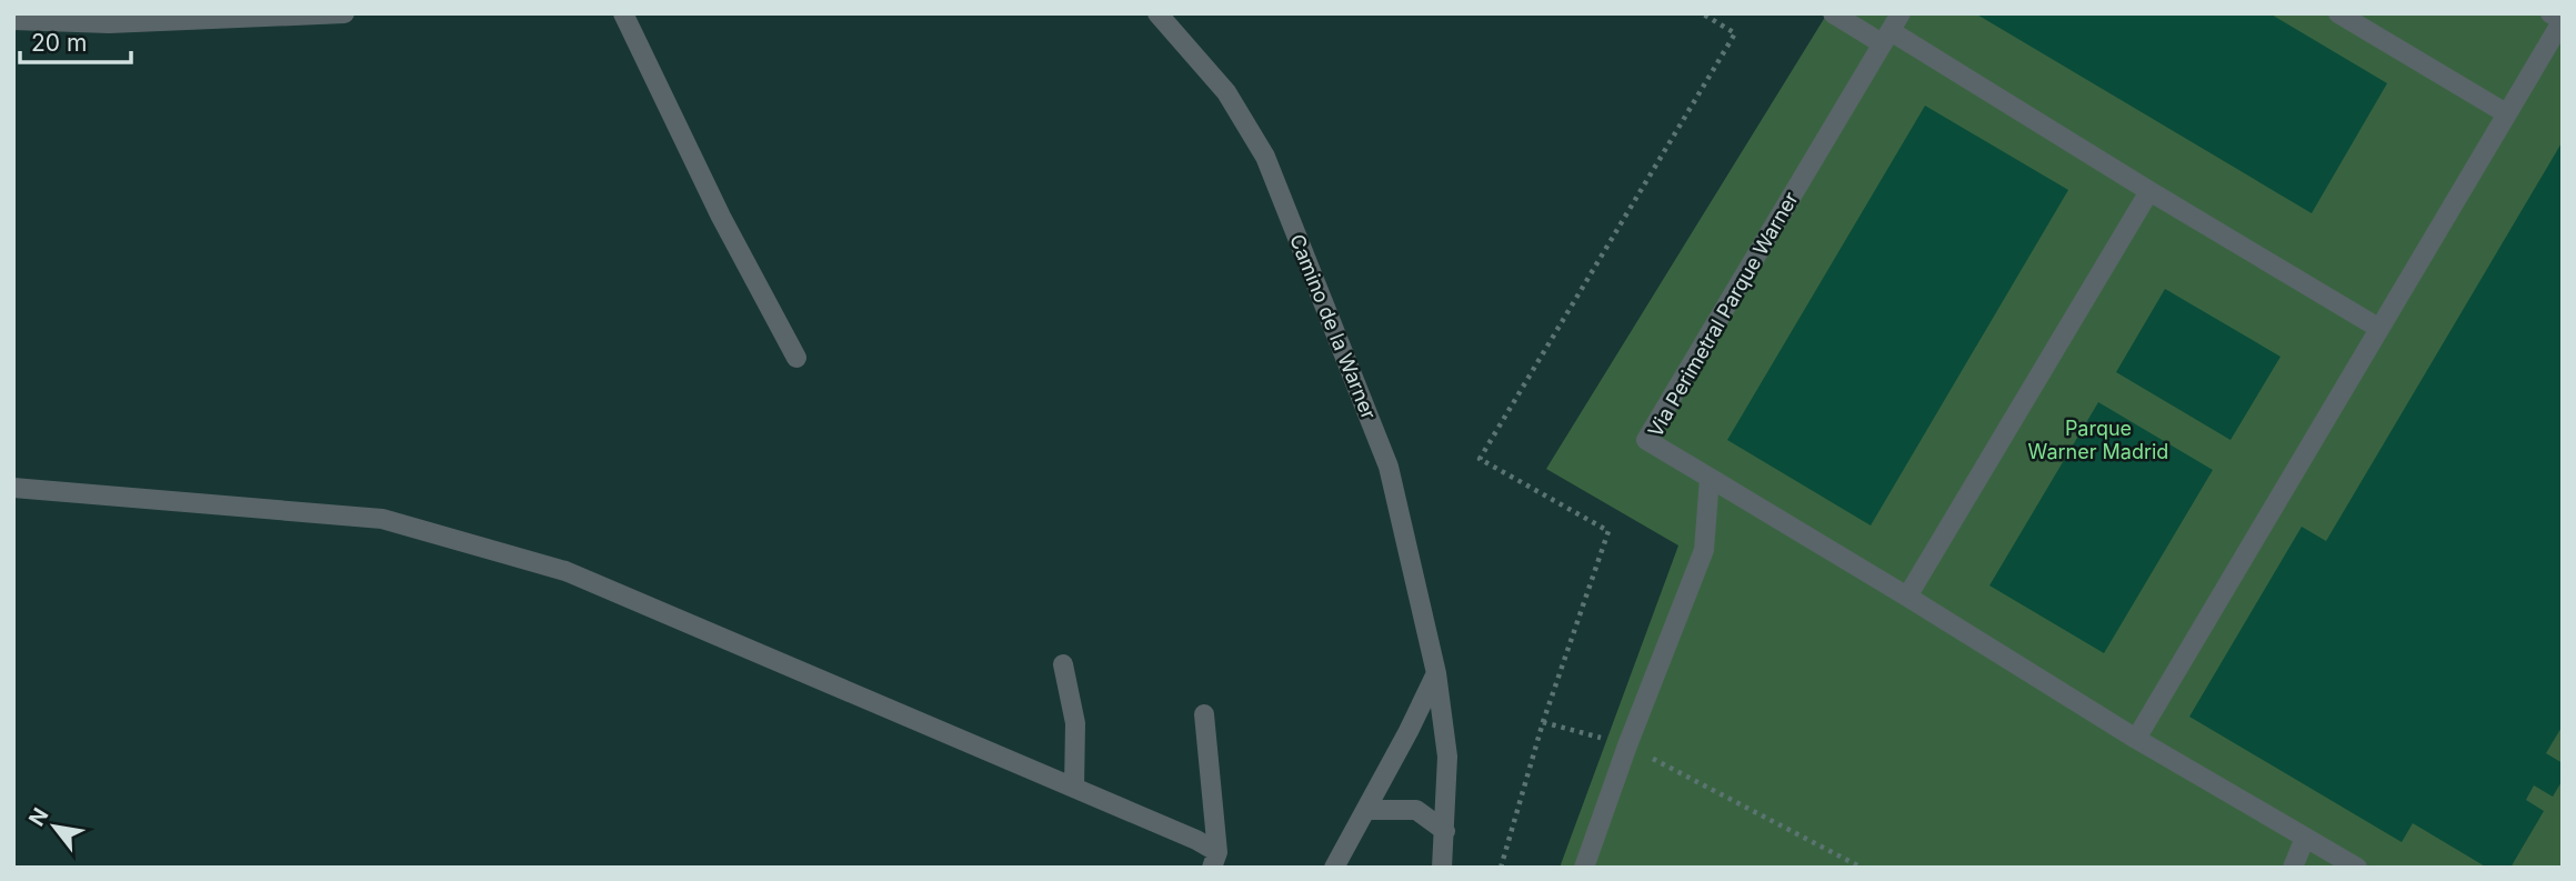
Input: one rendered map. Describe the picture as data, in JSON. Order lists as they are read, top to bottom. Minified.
{"streets":{"lane":["Via Perimetral Parque Warner","Camino de la Warner"]},"parks":["Parque Warner Madrid"],"scale_bar":"20 m","north":"top left"}
